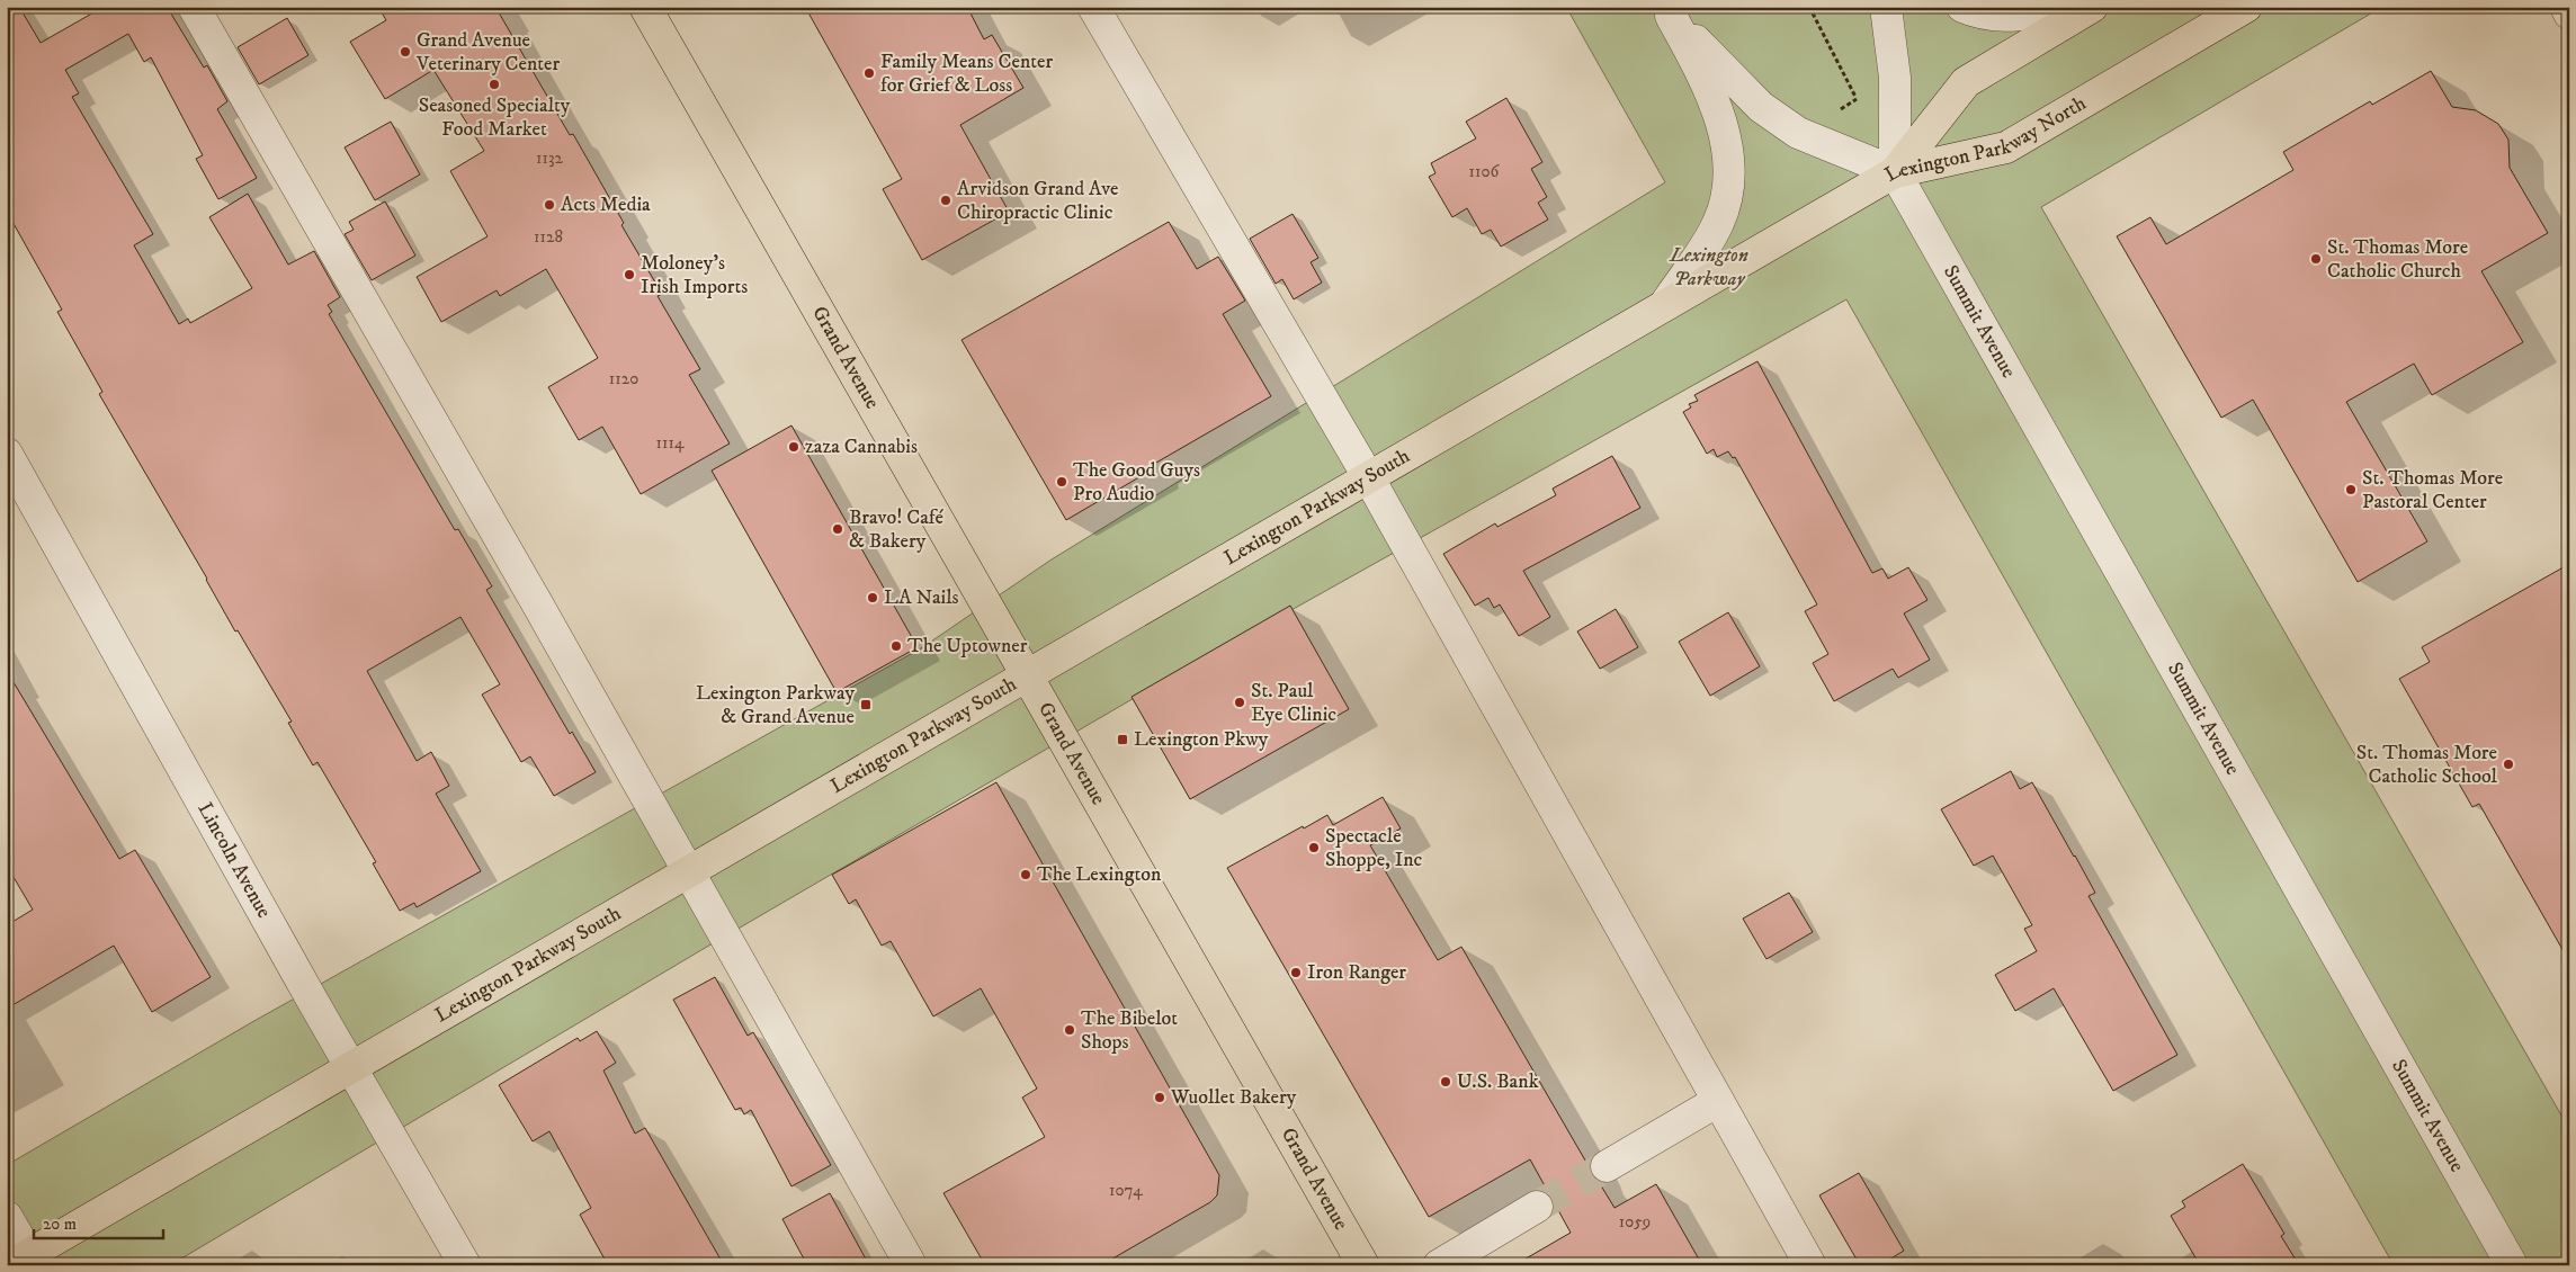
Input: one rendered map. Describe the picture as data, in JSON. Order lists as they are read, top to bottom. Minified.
{"streets":{"main road":["Lexington Parkway North","Grand Avenue","Lexington Parkway South"],"street":["Summit Avenue","Lincoln Avenue"]},"crossings":[["Lexington Parkway North","Summit Avenue"],["Lexington Parkway North","Lexington Parkway South"],["Summit Avenue","Lexington Parkway South"],["Grand Avenue","Lexington Parkway South"],["Lexington Parkway South","Lincoln Avenue"]],"parks":["Lexington Parkway"],"places":{"other":["Grand Avenue Veterinary Center","Family Means Center for Grief & Loss","Seasoned Specialty Food Market","Arvidson Grand Ave Chiropractic Clinic","Acts Media","St. Thomas More Catholic Church","Moloney’s Irish Imports","zaza Cannabis","The Good Guys Pro Audio","St. Thomas More Pastoral Center","Bravo! Café & Bakery","LA Nails","The Uptowner","St. Paul Eye Clinic","St. Thomas More Catholic School","Spectacle Shoppe, Inc","The Lexington","Iron Ranger","The Bibelot Shops","U.S. Bank","Wuollet Bakery"],"transit":["Lexington Parkway & Grand Avenue","Lexington Pkwy"]},"house_numbers":["1132","1106","1128","1120","1114","1074","1059"],"scale_bar":"20 m"}
